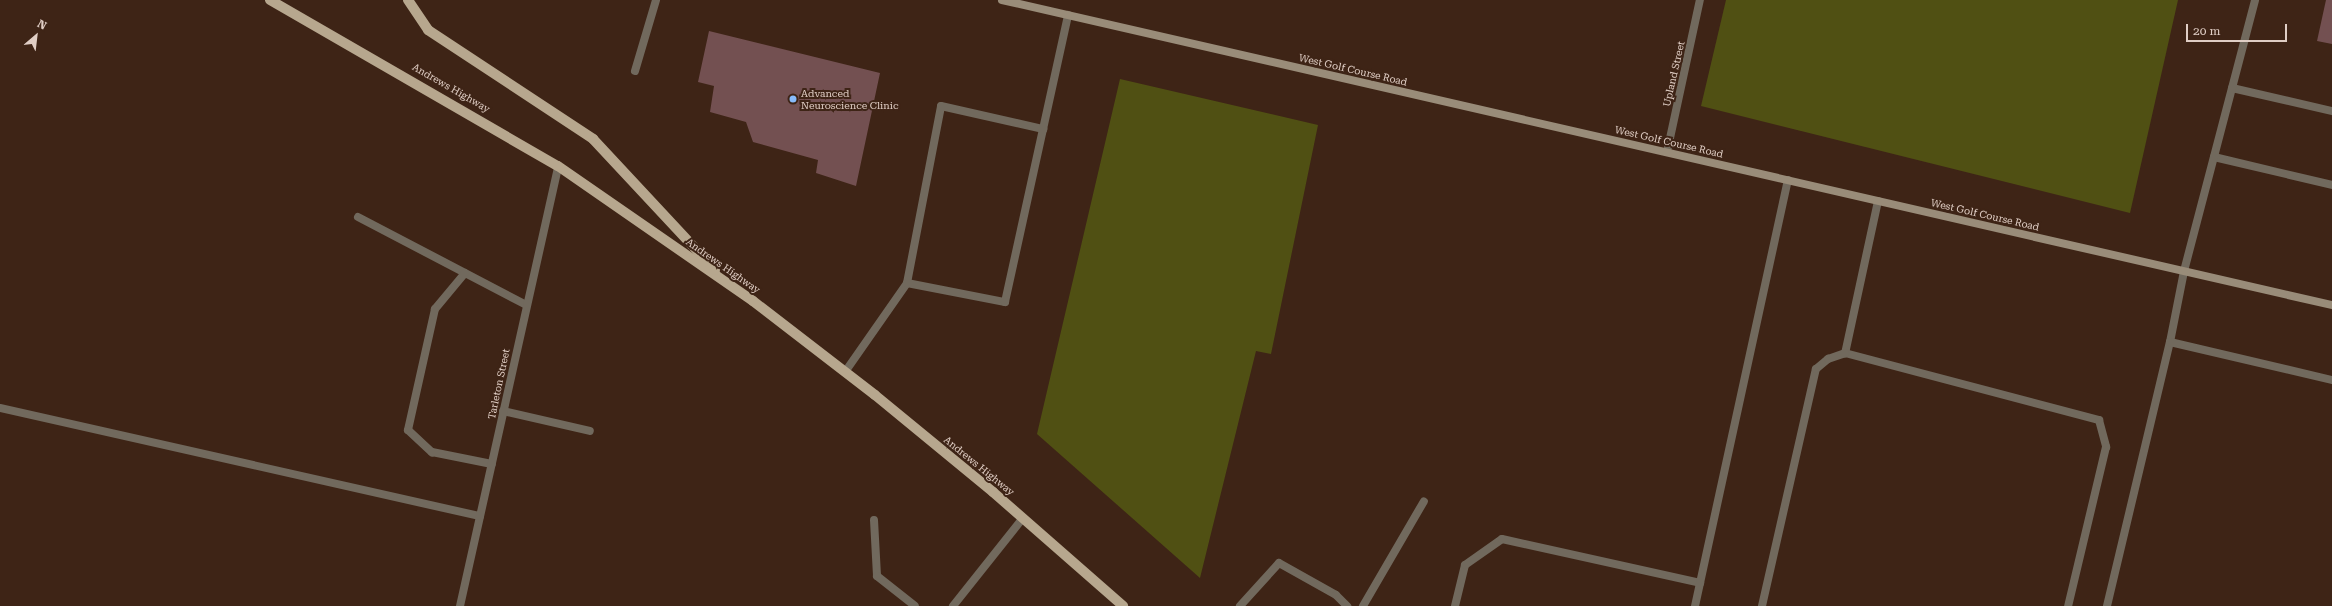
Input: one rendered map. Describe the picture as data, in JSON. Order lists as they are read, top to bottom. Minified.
{"streets":{"main road":["West Golf Course Road","Andrews Highway"],"street":["Upland Street","Tarleton Street"]},"crossings":[["West Golf Course Road","Upland Street"],["Andrews Highway","Tarleton Street"]],"places":["Advanced Neuroscience Clinic"],"scale_bar":"20 m","north":"top right"}
